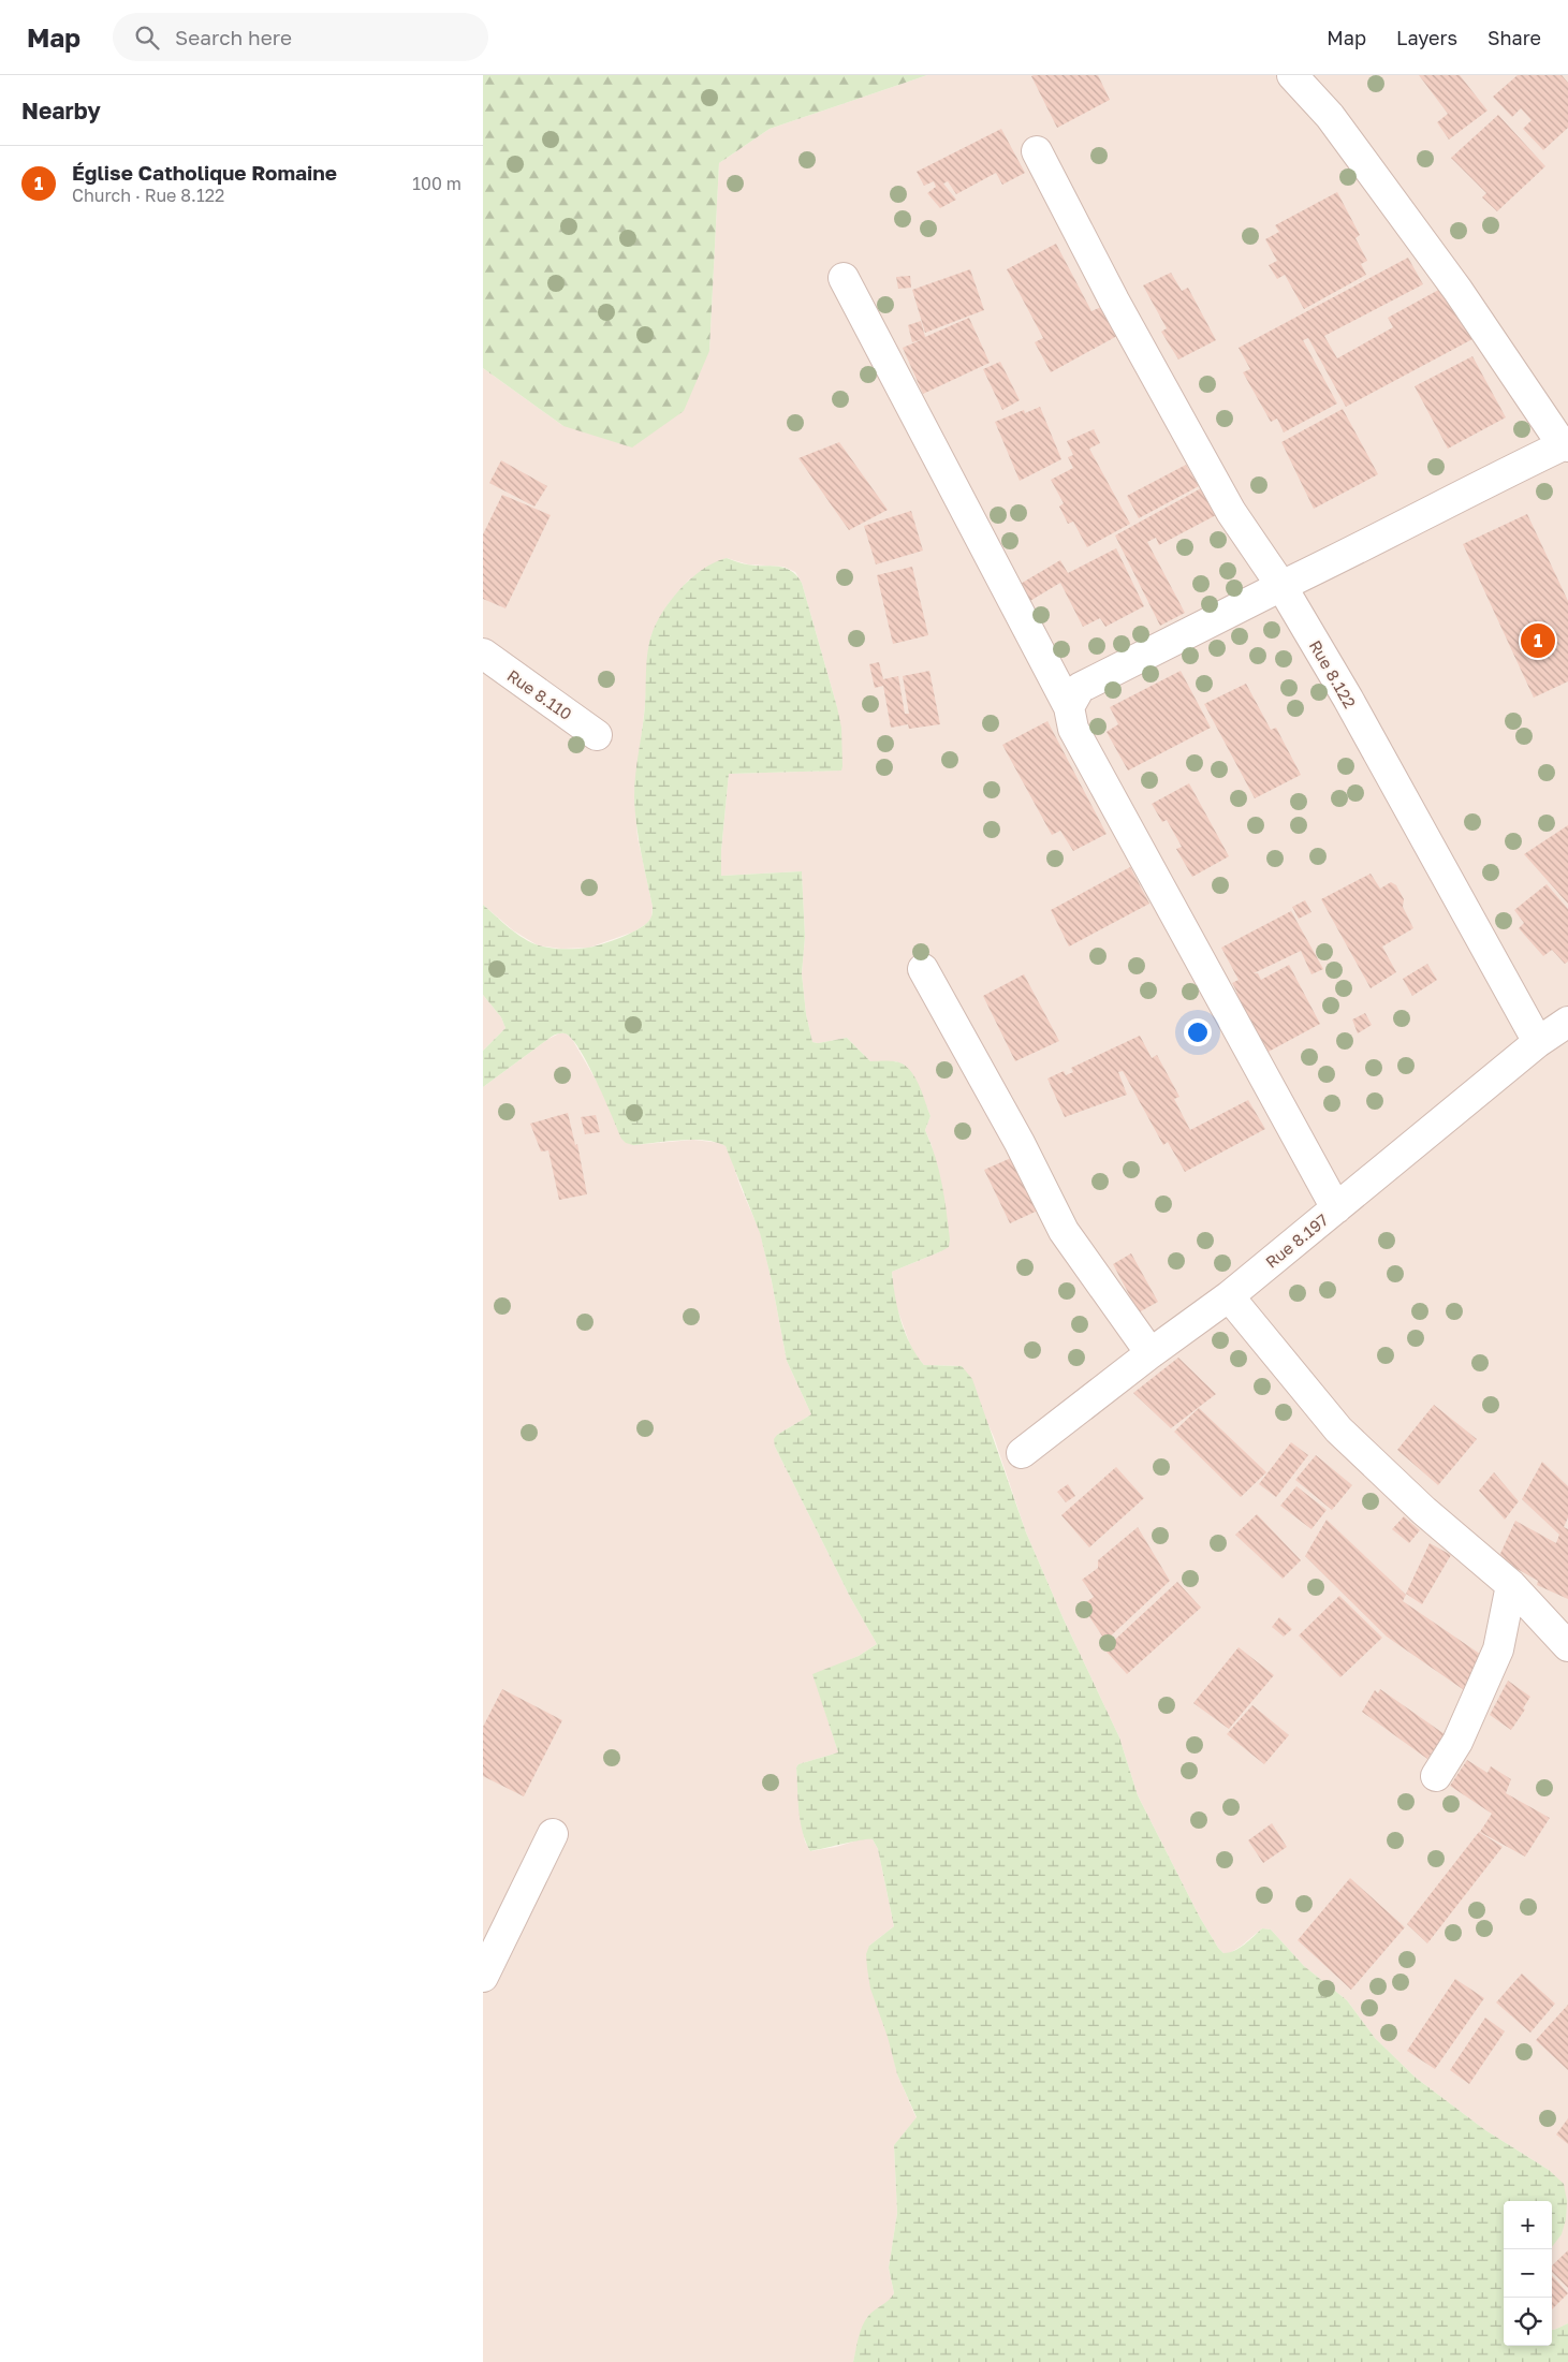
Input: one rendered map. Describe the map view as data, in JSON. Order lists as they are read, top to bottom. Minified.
{"streets":{"street":["Rue 8.122","Rue 8.110","Rue 8.197"]},"crossings":[["Rue 8.122","Rue 8.197"]],"page":{"header":"Map","search":"Search here","nav":["Map","Layers","Share"],"heading":"Nearby","list":[{"mark":"1","name":"Église Catholique Romaine","note":"Church · Rue 8.122","value":"100 m"}],"pins":"1","map_buttons":["+","−"]}}
